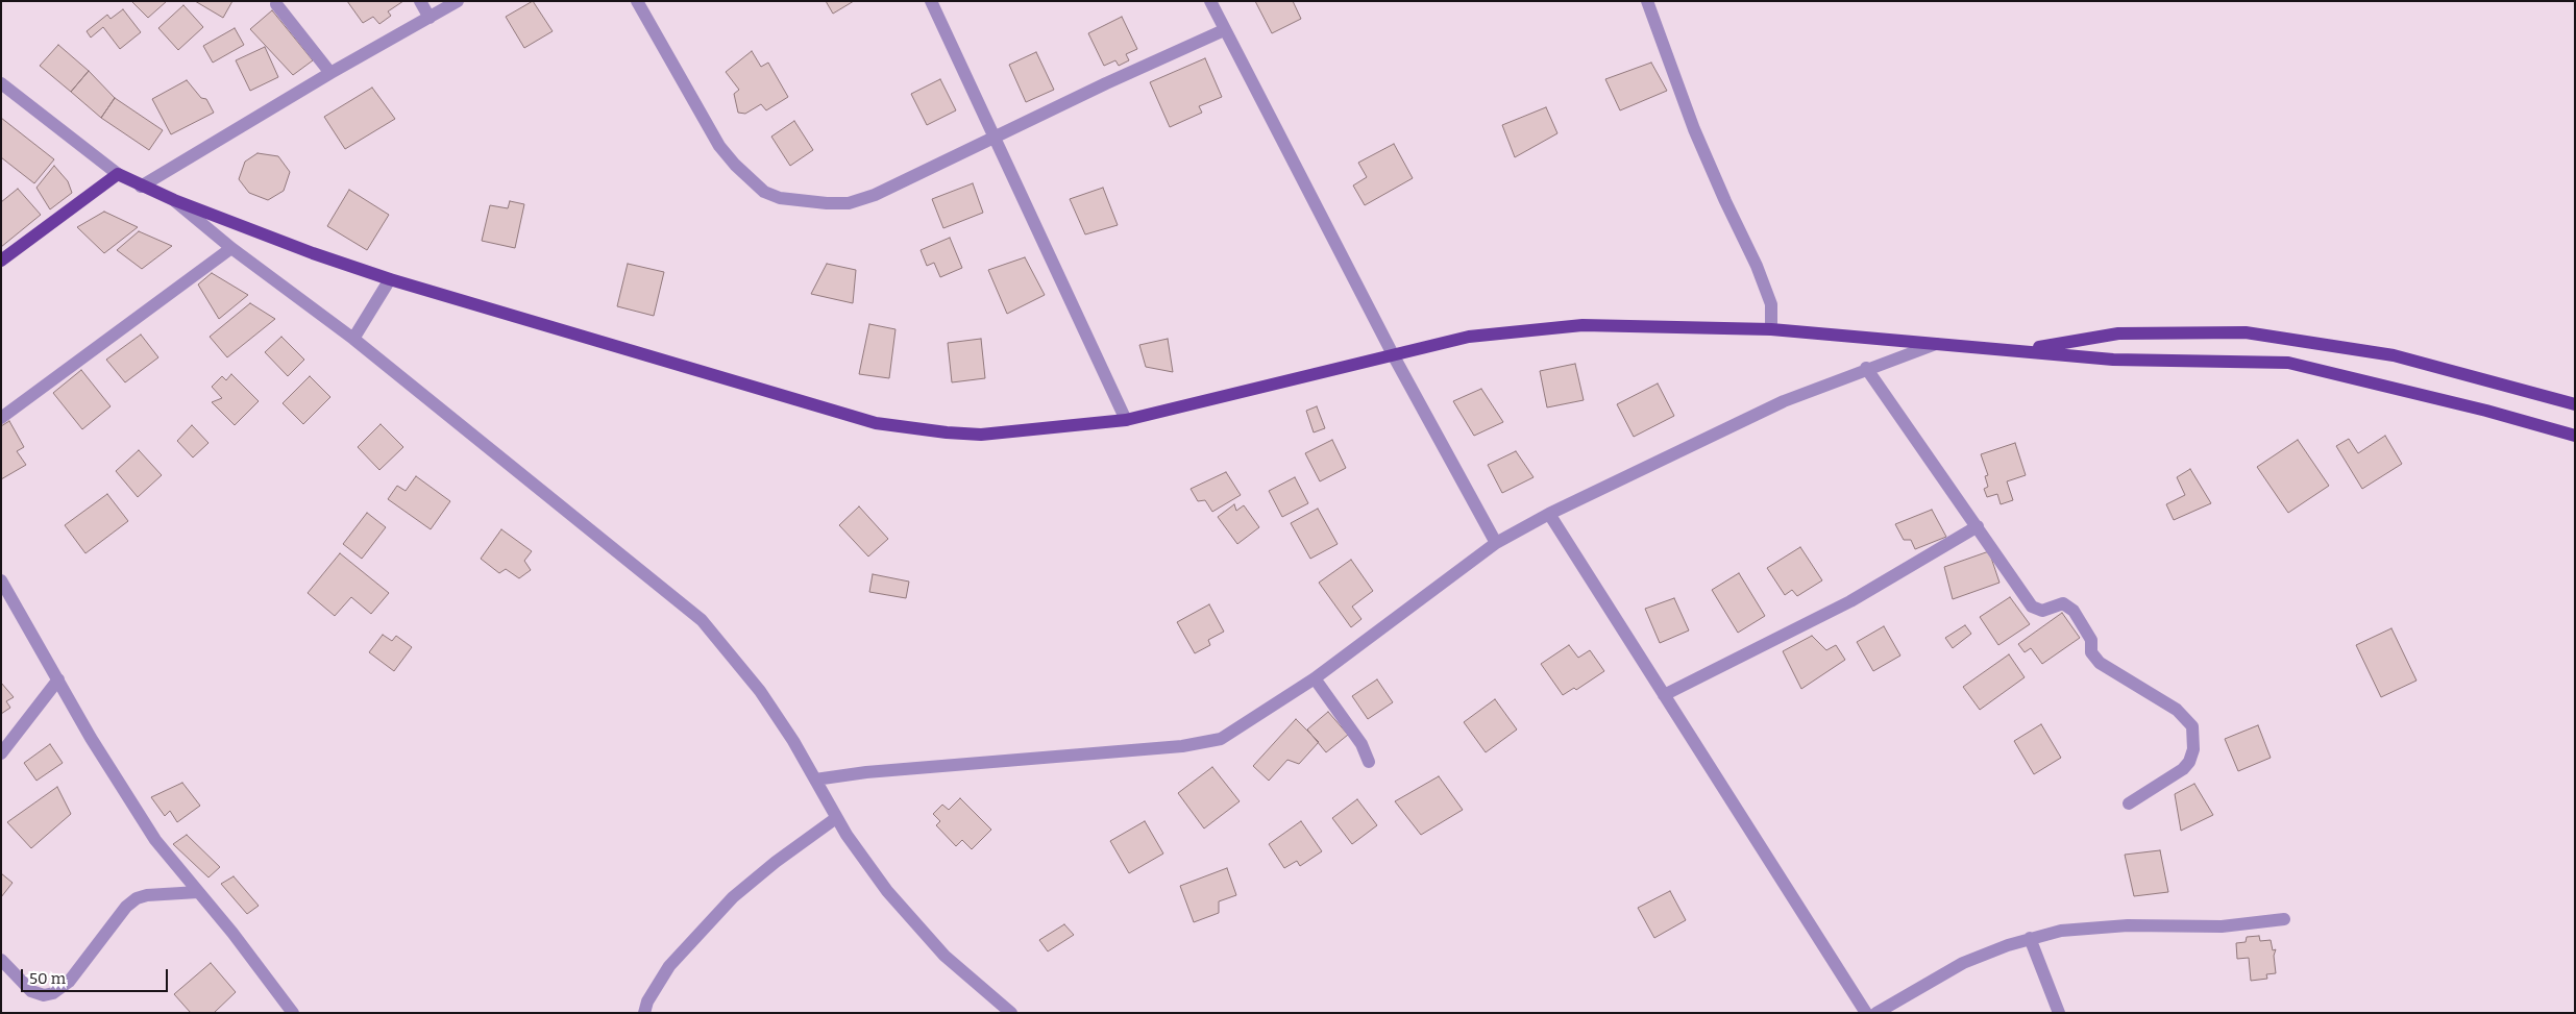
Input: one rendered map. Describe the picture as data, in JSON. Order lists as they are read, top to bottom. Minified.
{"scale_bar":"50 m"}
